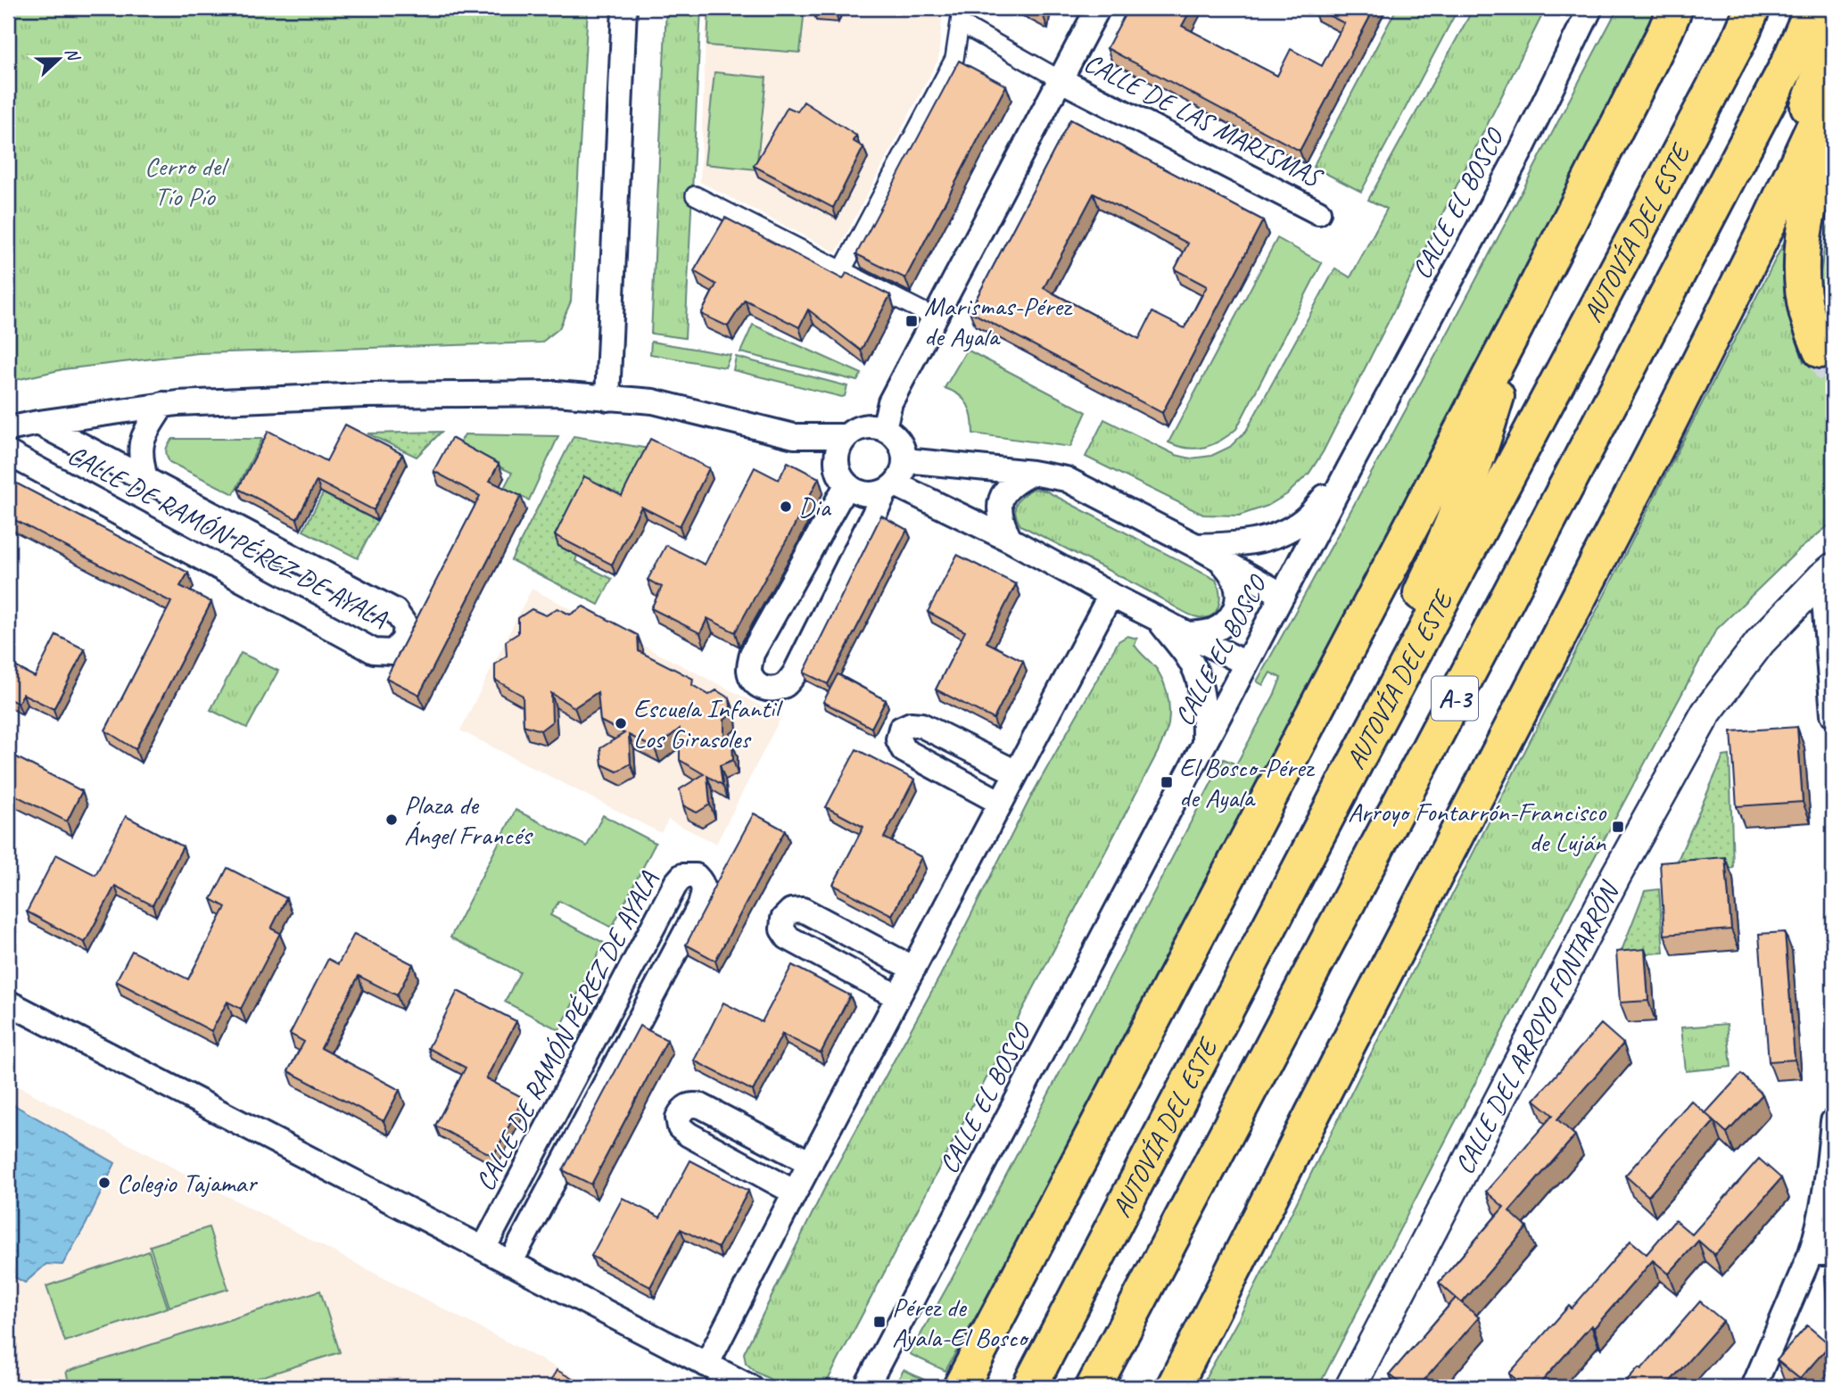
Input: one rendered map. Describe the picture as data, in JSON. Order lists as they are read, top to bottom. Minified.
{"streets":{"highway":["AUTOVÍA DEL ESTE","A-3"],"street":["CALLE DE LAS MARISMAS","CALLE EL BOSCO","CALLE DE RAMÓN PÉREZ DE AYALA","CALLE DEL ARROYO FONTARRÓN"]},"crossings":[["CALLE DE LAS MARISMAS","CALLE DE RAMÓN PÉREZ DE AYALA"]],"parks":["Cerro del Tío Pío"],"places":{"transit":["Marismas-Pérez de Ayala","El Bosco-Pérez de Ayala","Arroyo Fontarrón-Francisco de Luján","Pérez de Ayala-El Bosco"],"other":["Dia","Escuela Infantil Los Girasoles","Plaza de Ángel Francés","Colegio Tajamar"]},"north":"right"}
